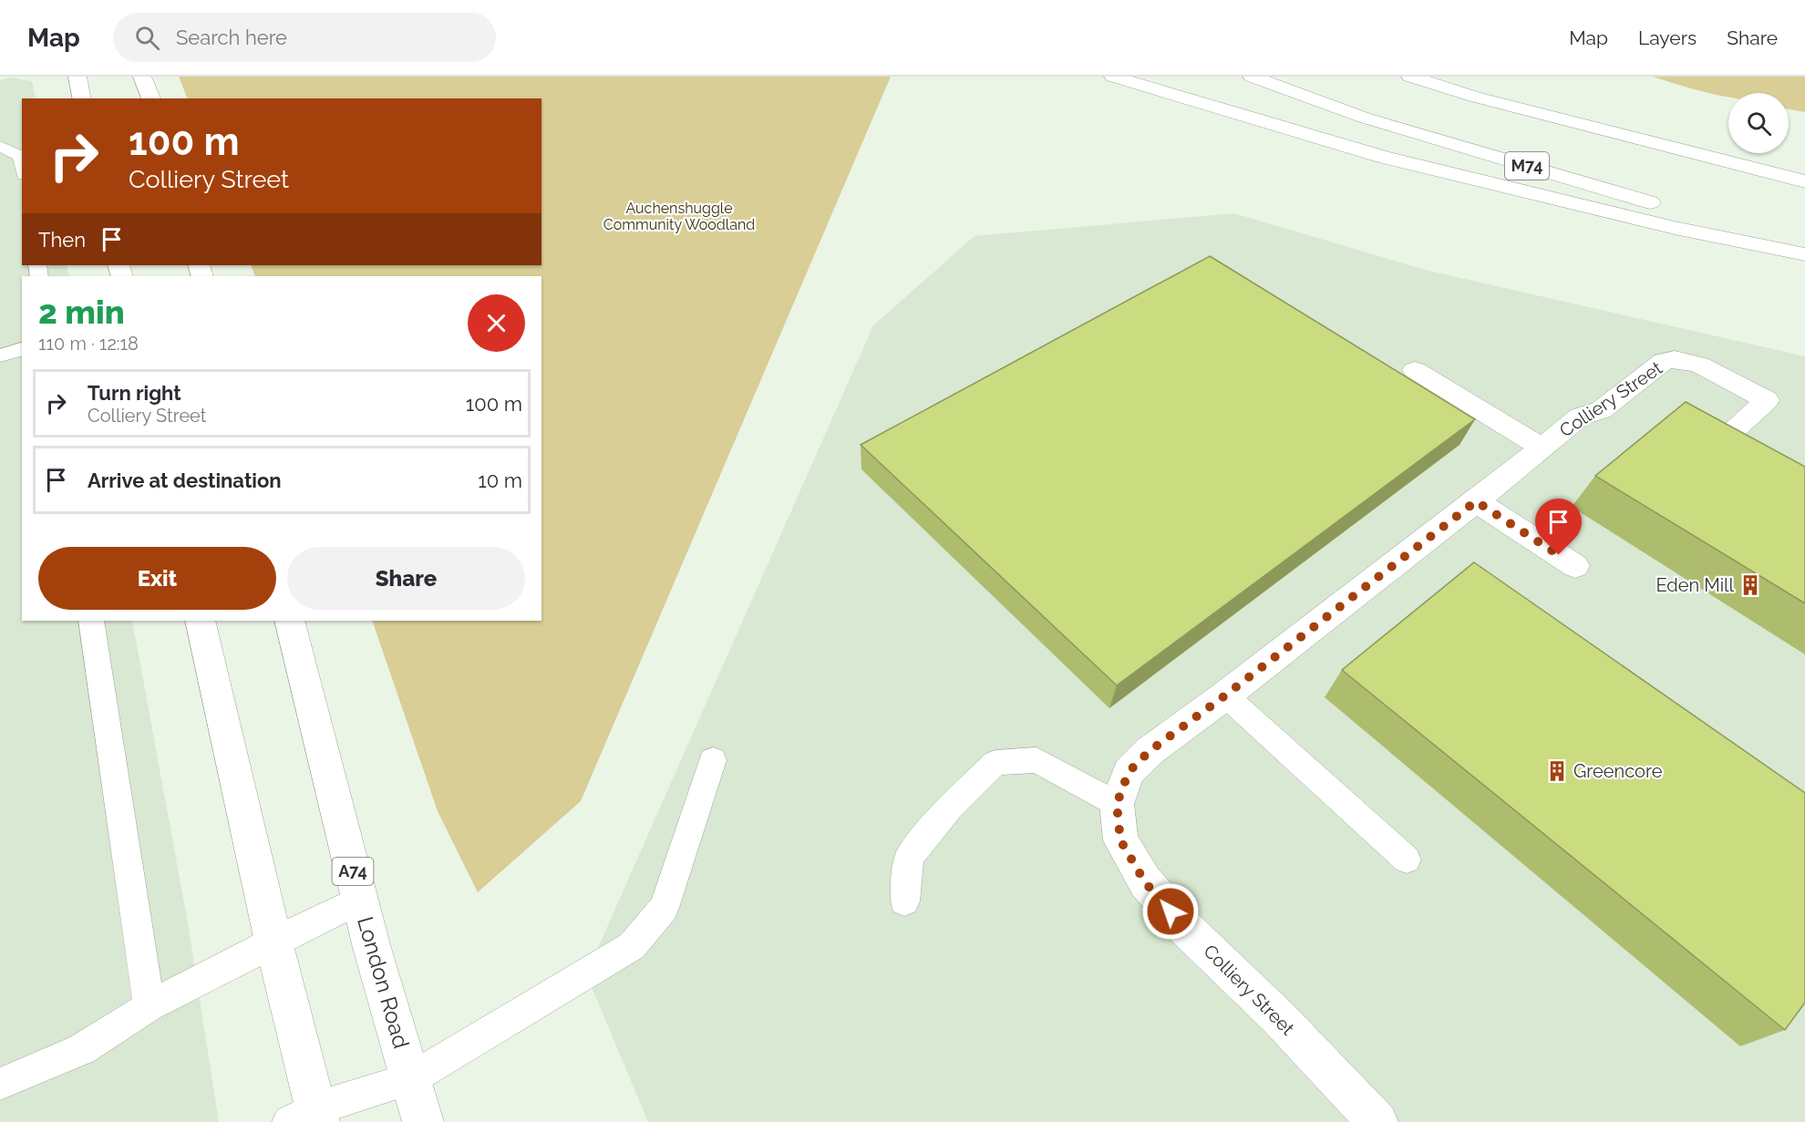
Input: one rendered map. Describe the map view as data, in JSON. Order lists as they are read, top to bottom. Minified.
{"streets":{"main road":["M74","Colliery Street","A74","London Road"]},"parks":["Auchenshuggle Community Woodland"],"places":{"building":["Eden Mill","Greencore"]},"page":{"header":"Map","search":"Search here","nav":["Map","Layers","Share"],"turn":["100 m","Colliery Street"],"then":"Then","heading":["2 min","110 m · 12:18"],"list":[{"name":"Turn right","note":"Colliery Street","value":"100 m"},{"name":"Arrive at destination","value":"10 m"}],"buttons":["Exit","Share"]}}
